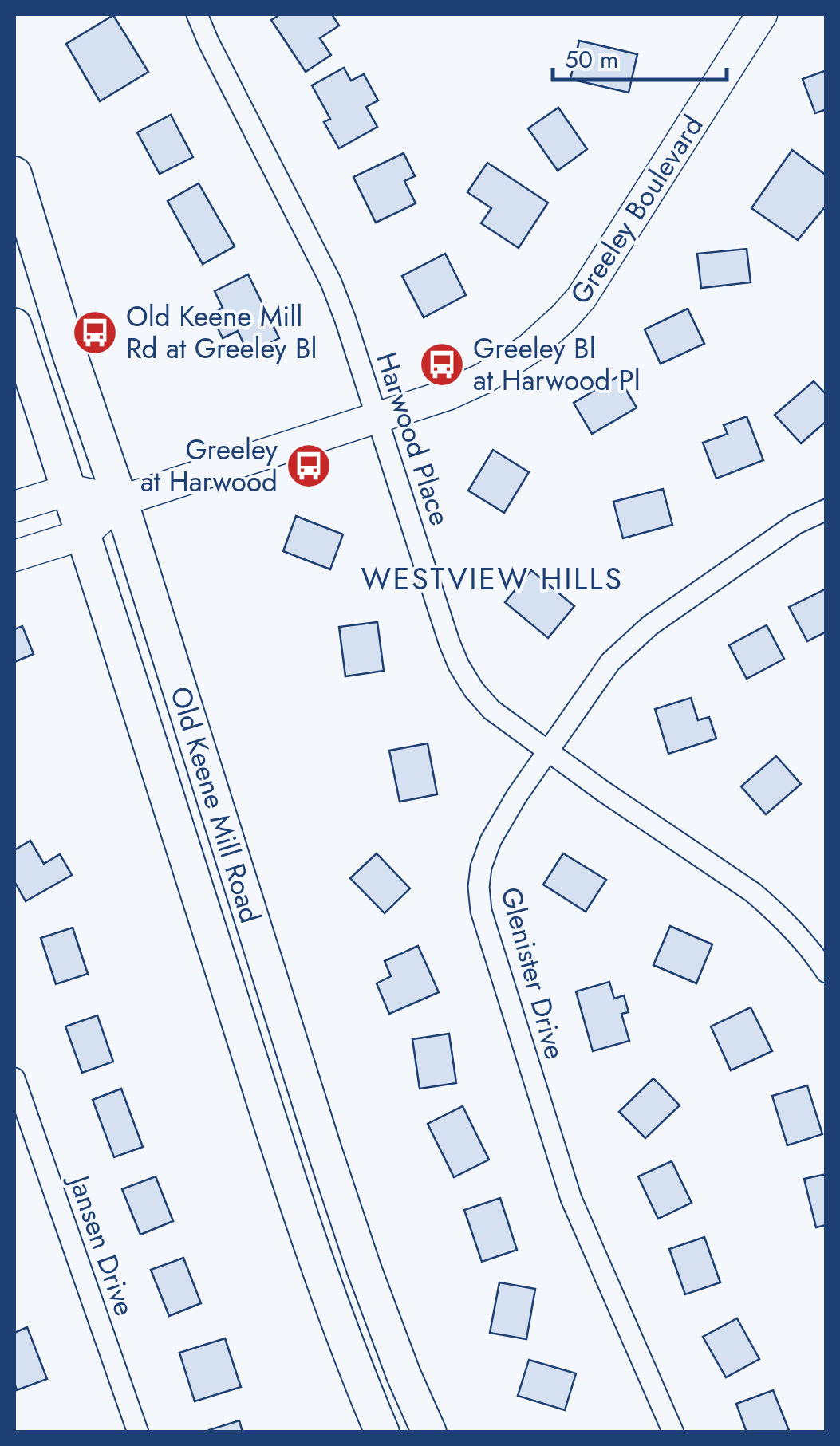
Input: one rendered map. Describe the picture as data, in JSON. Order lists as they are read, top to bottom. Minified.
{"streets":{"main road":["Old Keene Mill Road"],"street":["Greeley Boulevard","Harwood Place","Glenister Drive","Jansen Drive"]},"crossings":[["Greeley Boulevard","Harwood Place"],["Greeley Boulevard","Old Keene Mill Road"],["Harwood Place","Glenister Drive"]],"districts":["WESTVIEW HILLS"],"places":{"bus stop":["Old Keene Mill Rd at Greeley Bl","Greeley Bl at Harwood Pl","Greeley at Harwood"]},"scale_bar":"50 m"}
